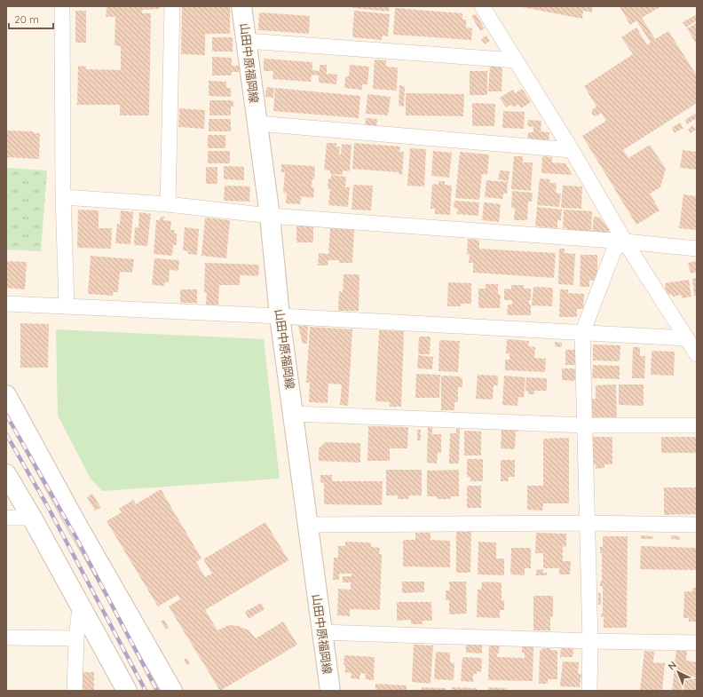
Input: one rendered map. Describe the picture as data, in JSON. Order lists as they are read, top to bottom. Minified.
{"streets":{"main road":["山田中原福岡線"]},"scale_bar":"20 m","north":"top left"}
